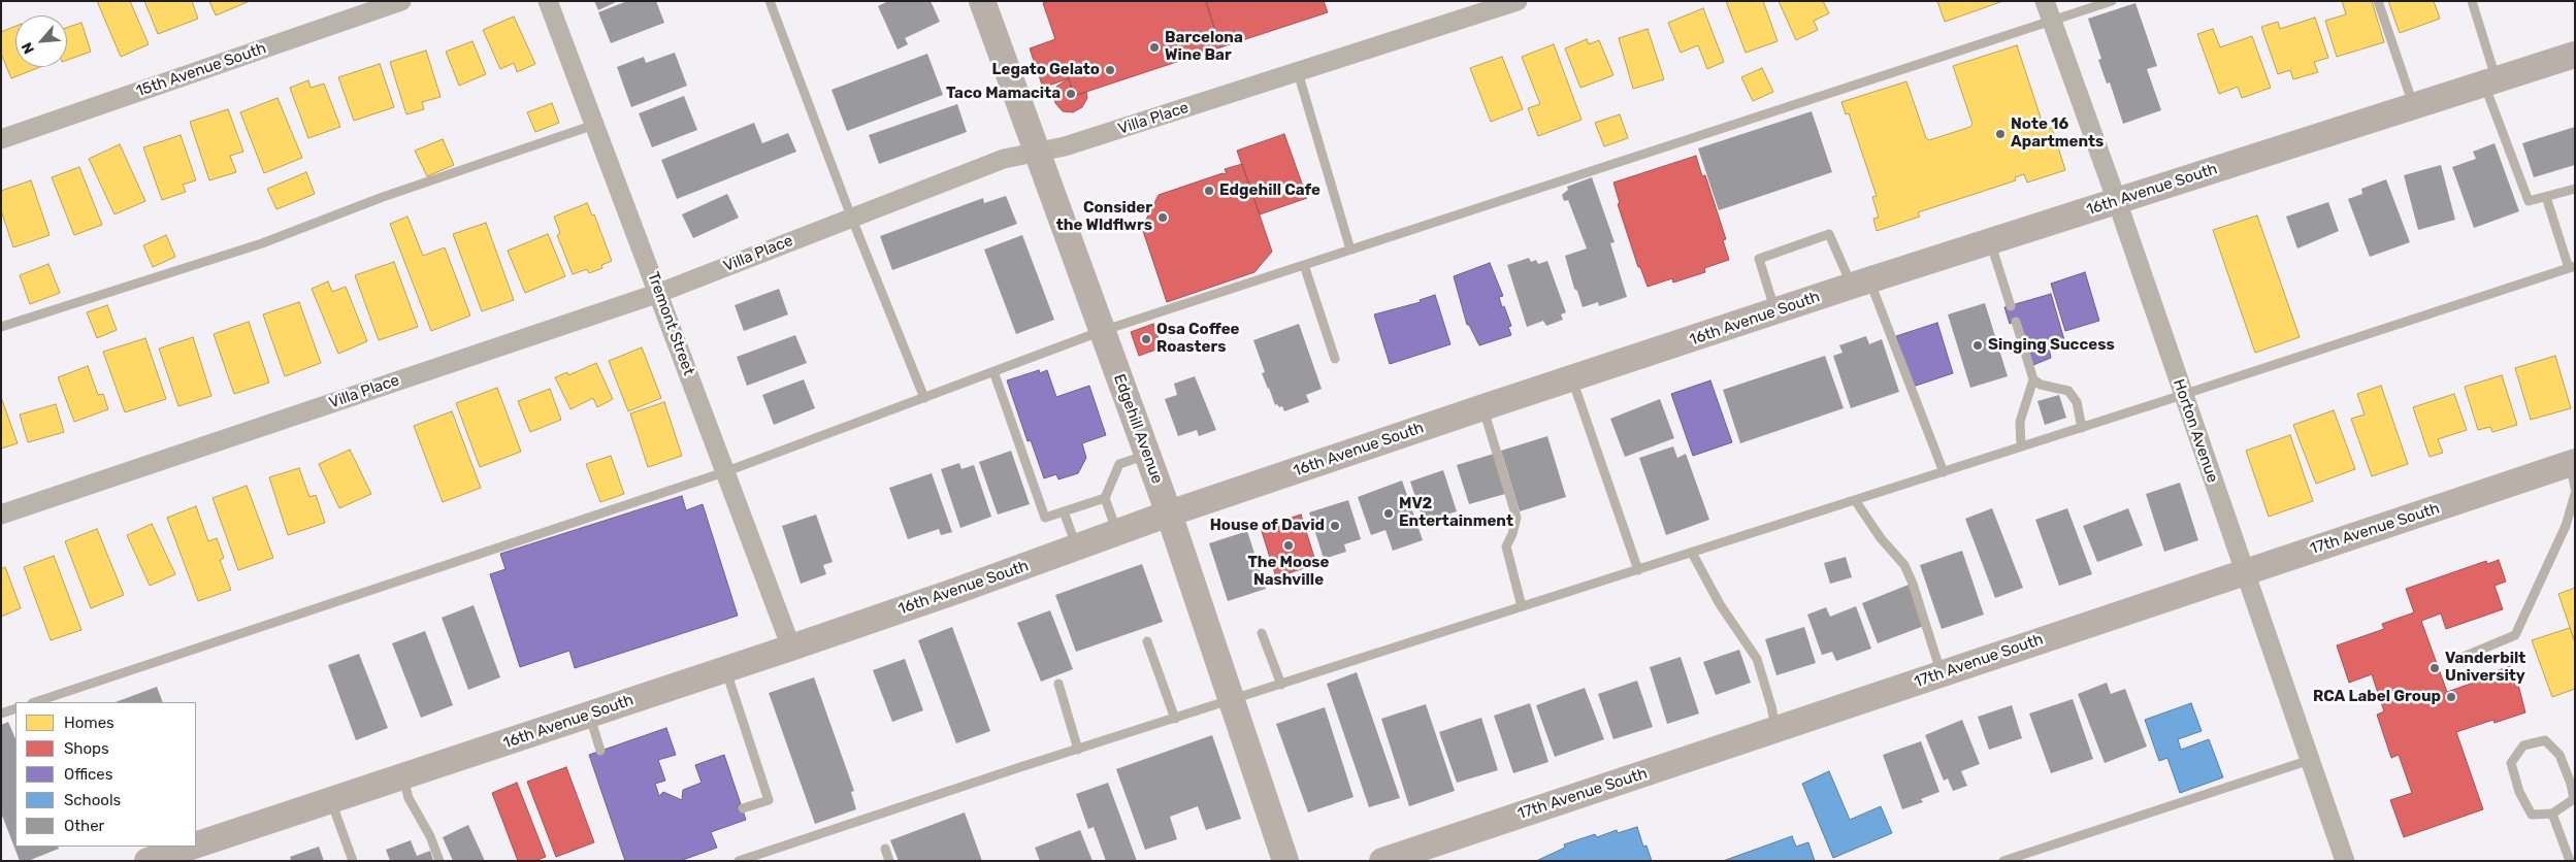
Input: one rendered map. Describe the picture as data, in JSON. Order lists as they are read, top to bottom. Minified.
{"streets":{"main road":["16th Avenue South","Edgehill Avenue","17th Avenue South"],"street":["15th Avenue South","Villa Place","Tremont Street","Horton Avenue"]},"crossings":[["Villa Place","Tremont Street"],["Villa Place","Edgehill Avenue"],["16th Avenue South","Tremont Street"],["16th Avenue South","Edgehill Avenue"],["16th Avenue South","Horton Avenue"],["Horton Avenue","17th Avenue South"]],"places":["Barcelona Wine Bar","Legato Gelato","Taco Mamacita","Note 16 Apartments","Edgehill Cafe","Consider the Wldflwrs","Osa Coffee Roasters","Singing Success","MV2 Entertainment","House of David","The Moose Nashville","Vanderbilt University","RCA Label Group"],"legend":["Homes","Shops","Offices","Schools","Other"],"north":"bottom left"}
